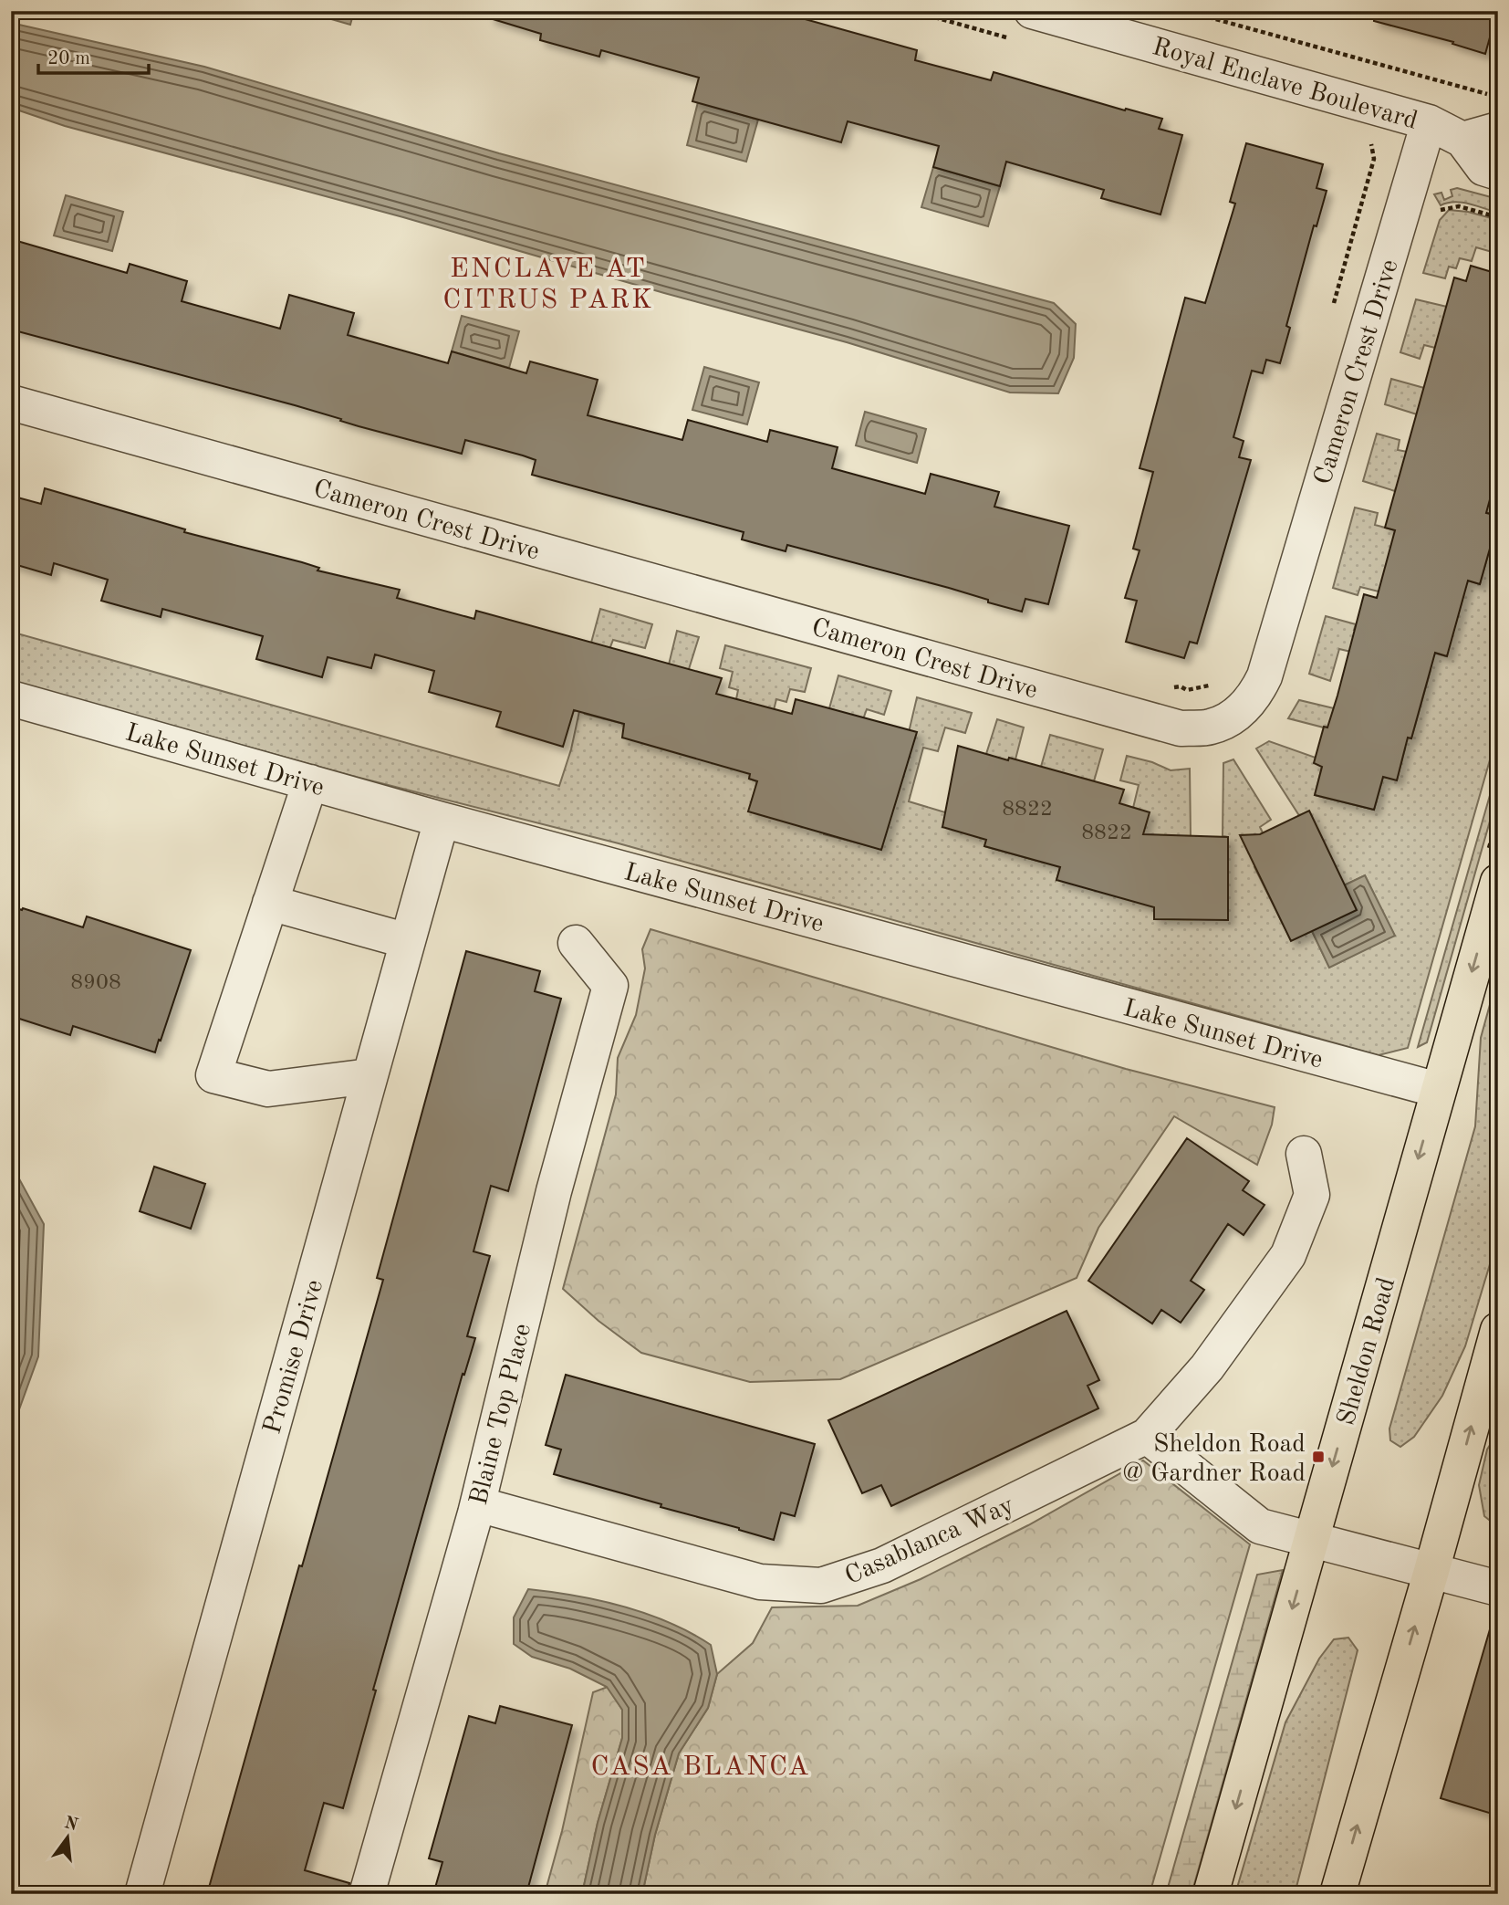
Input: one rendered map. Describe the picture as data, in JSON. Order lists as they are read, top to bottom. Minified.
{"streets":{"main road":["Sheldon Road"],"street":["Royal Enclave Boulevard","Cameron Crest Drive","Lake Sunset Drive","Promise Drive","Blaine Top Place","Casablanca Way"]},"crossings":[["Royal Enclave Boulevard","Cameron Crest Drive"],["Lake Sunset Drive","Sheldon Road"],["Lake Sunset Drive","Promise Drive"],["Blaine Top Place","Casablanca Way"]],"districts":["ENCLAVE AT CITRUS PARK","CASA BLANCA"],"places":{"transit":["Sheldon Road @ Gardner Road"]},"house_numbers":["8822","8822","8908"],"scale_bar":"20 m","north":"top"}
